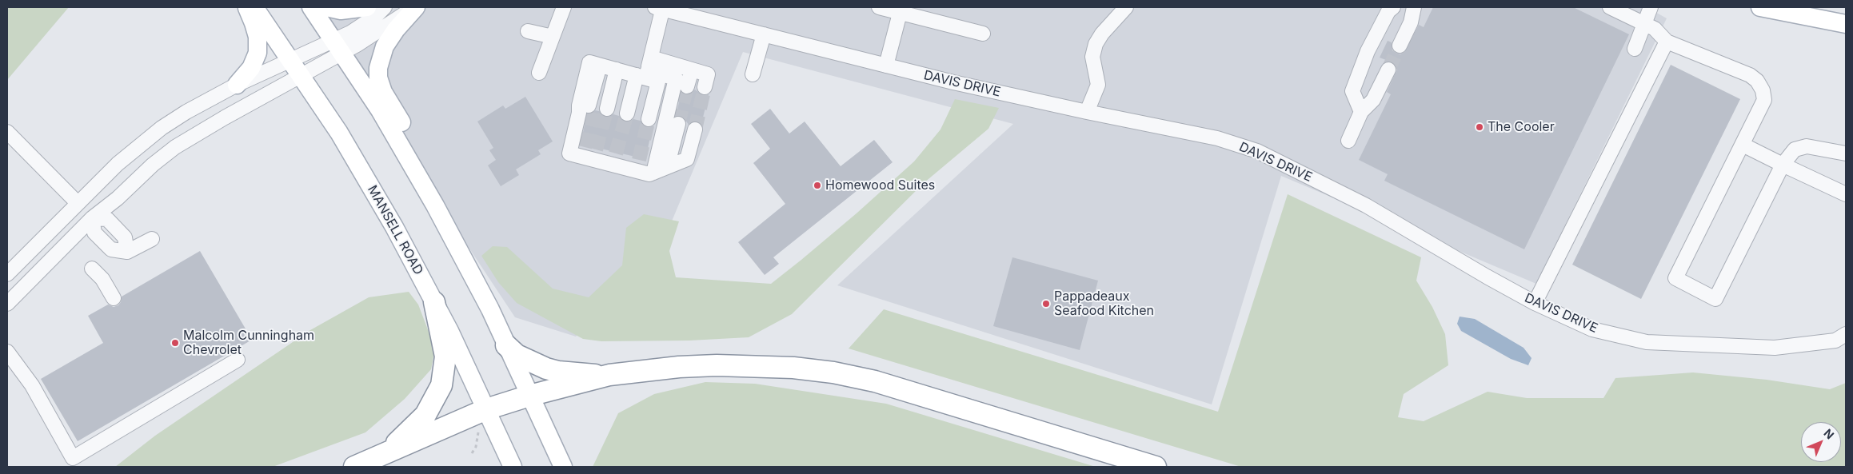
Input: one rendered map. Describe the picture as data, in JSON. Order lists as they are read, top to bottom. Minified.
{"streets":{"main road":["MANSELL ROAD"],"street":["DAVIS DRIVE"]},"places":["The Cooler","Homewood Suites","Pappadeaux Seafood Kitchen","Malcolm Cunningham Chevrolet"],"north":"top right"}
